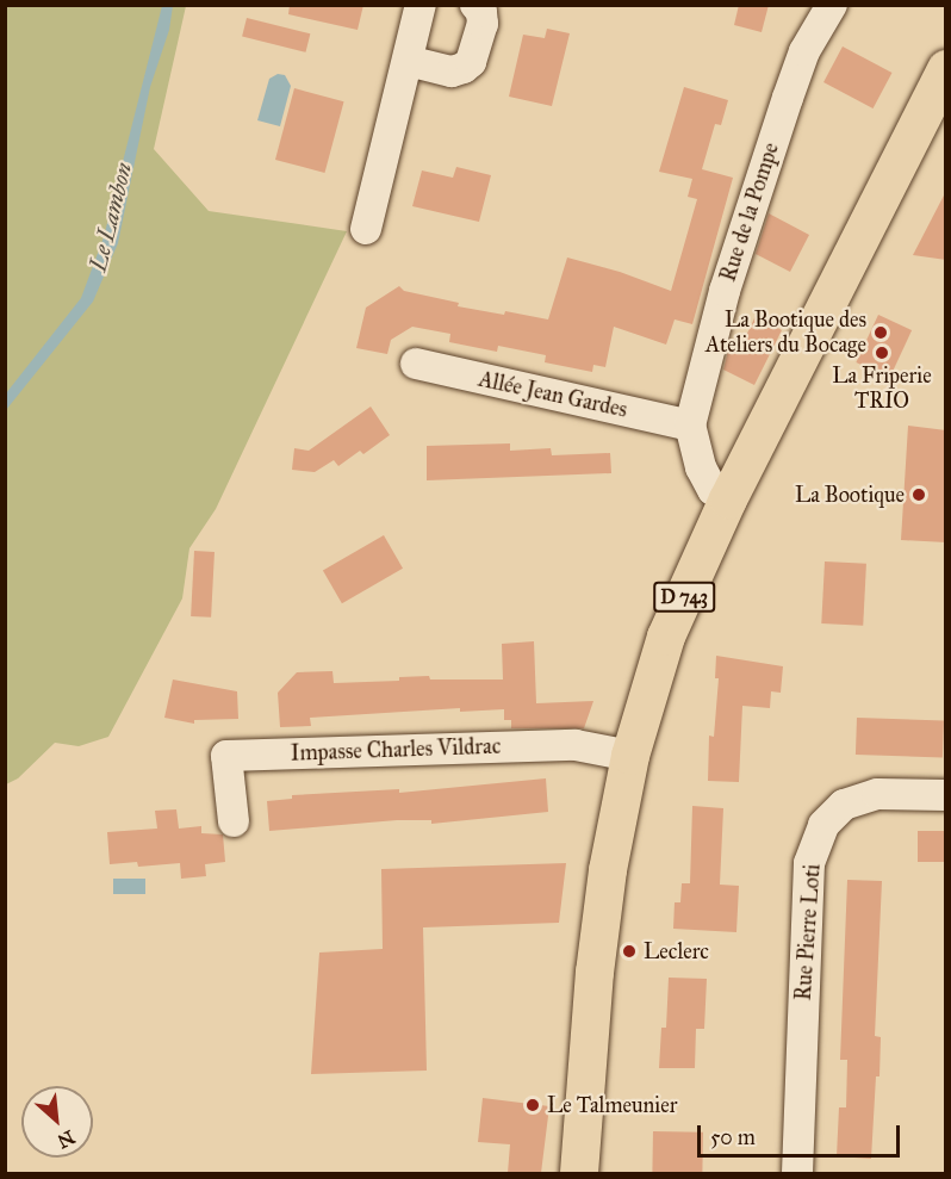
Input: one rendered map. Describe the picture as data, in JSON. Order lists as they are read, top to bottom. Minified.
{"streets":{"main road":["D 743"],"street":["Rue de la Pompe","Allée Jean Gardes","Impasse Charles Vildrac","Rue Pierre Loti"]},"crossings":[["Rue de la Pompe","Allée Jean Gardes"],["Rue de la Pompe","D 743"],["D 743","Impasse Charles Vildrac"]],"water":["Le Lambon"],"places":["La Bootique des Ateliers du Bocage","La Friperie TRIO","La Bootique","Leclerc","Le Talmeunier"],"scale_bar":"50 m","north":"bottom right"}
